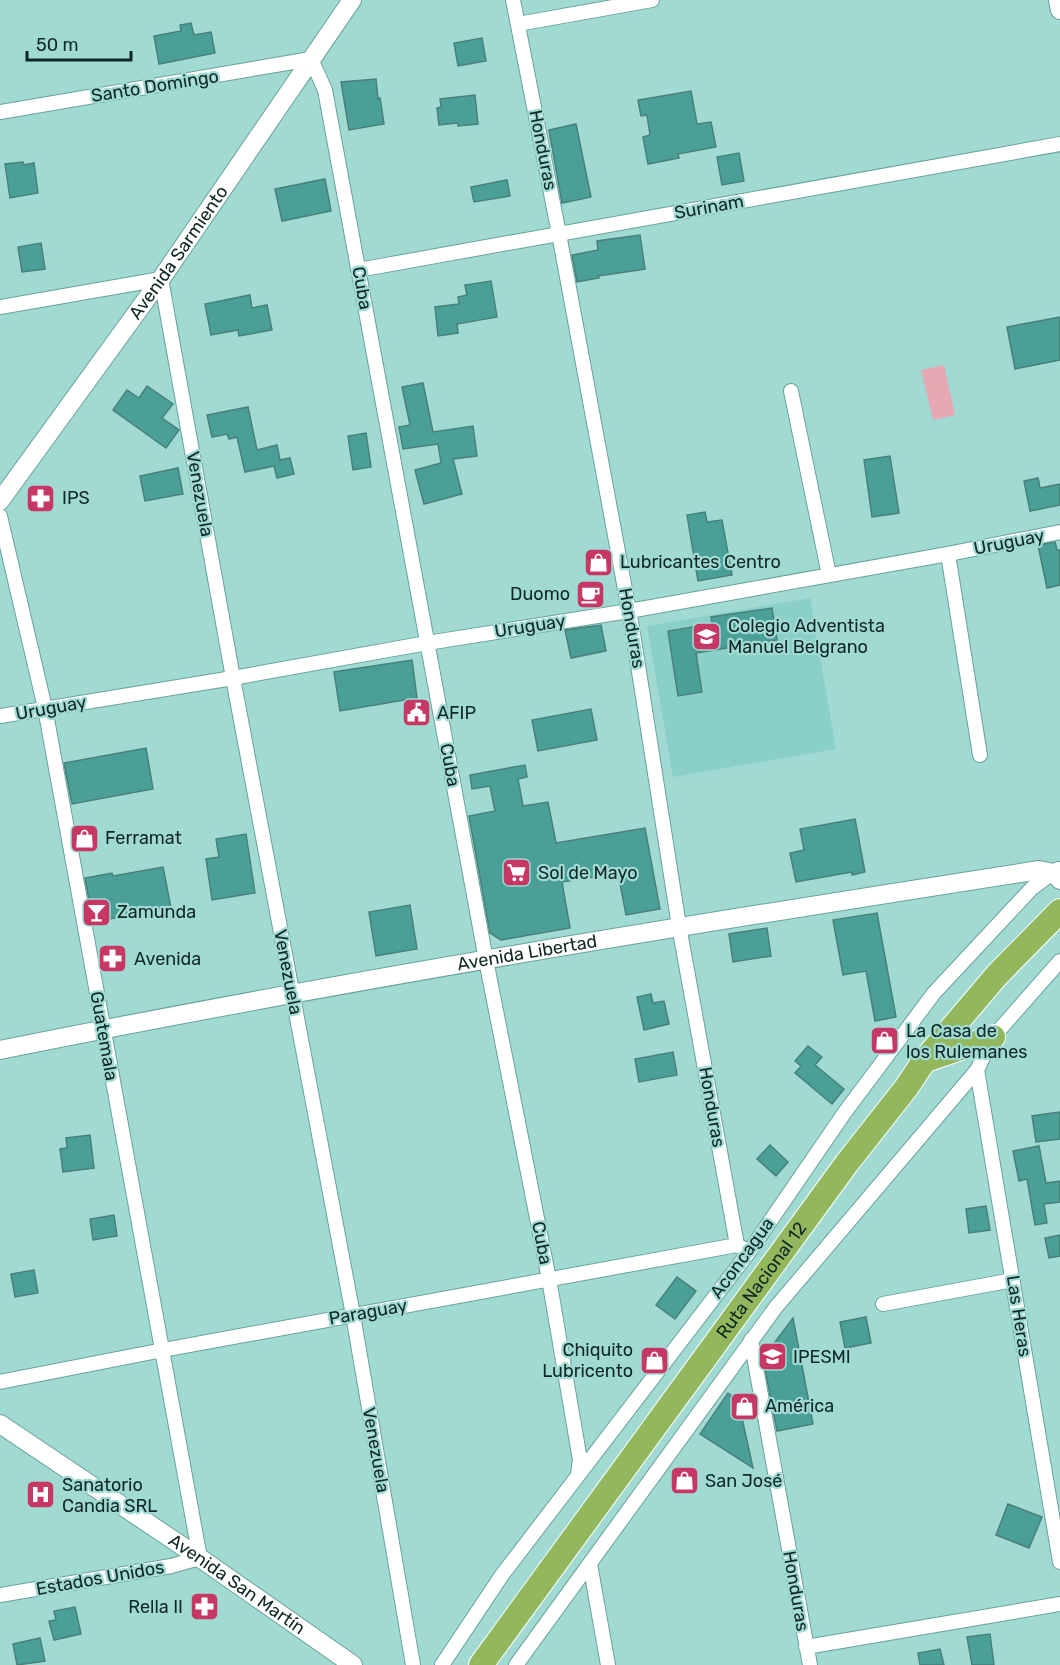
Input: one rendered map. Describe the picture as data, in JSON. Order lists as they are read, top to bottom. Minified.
{"streets":{"highway":["Ruta Nacional 12"],"main road":["Avenida Sarmiento","Avenida Libertad","Avenida San Martín"],"street":["Santo Domingo","Honduras","Surinam","Cuba","Venezuela","Uruguay","Guatemala","Aconcagua","Paraguay","Las Heras","Estados Unidos"]},"crossings":[["Santo Domingo","Avenida Sarmiento"],["Santo Domingo","Cuba"],["Honduras","Surinam"],["Honduras","Uruguay"],["Honduras","Avenida Libertad"],["Honduras","Aconcagua"],["Honduras","Paraguay"],["Surinam","Cuba"],["Avenida Sarmiento","Cuba"],["Avenida Sarmiento","Venezuela"],["Cuba","Uruguay"],["Cuba","Avenida Libertad"],["Cuba","Aconcagua"],["Cuba","Paraguay"],["Venezuela","Uruguay"],["Venezuela","Avenida Libertad"],["Venezuela","Paraguay"],["Uruguay","Guatemala"],["Avenida Libertad","Guatemala"],["Avenida Libertad","Aconcagua"],["Guatemala","Paraguay"],["Guatemala","Estados Unidos"],["Guatemala","Avenida San Martín"],["Aconcagua","Paraguay"],["Estados Unidos","Avenida San Martín"]],"places":{"pharmacy":["IPS","Avenida","Rella II"],"shop":["Lubricantes Centro","Ferramat","La Casa de los Rulemanes","Chiquito Lubricento","América","San José"],"cafe":["Duomo"],"school or university":["Colegio Adventista Manuel Belgrano","IPESMI"],"public building":["AFIP"],"supermarket":["Sol de Mayo"],"bar":["Zamunda"],"hospital":["Sanatorio Candia SRL"]},"scale_bar":"50 m"}
